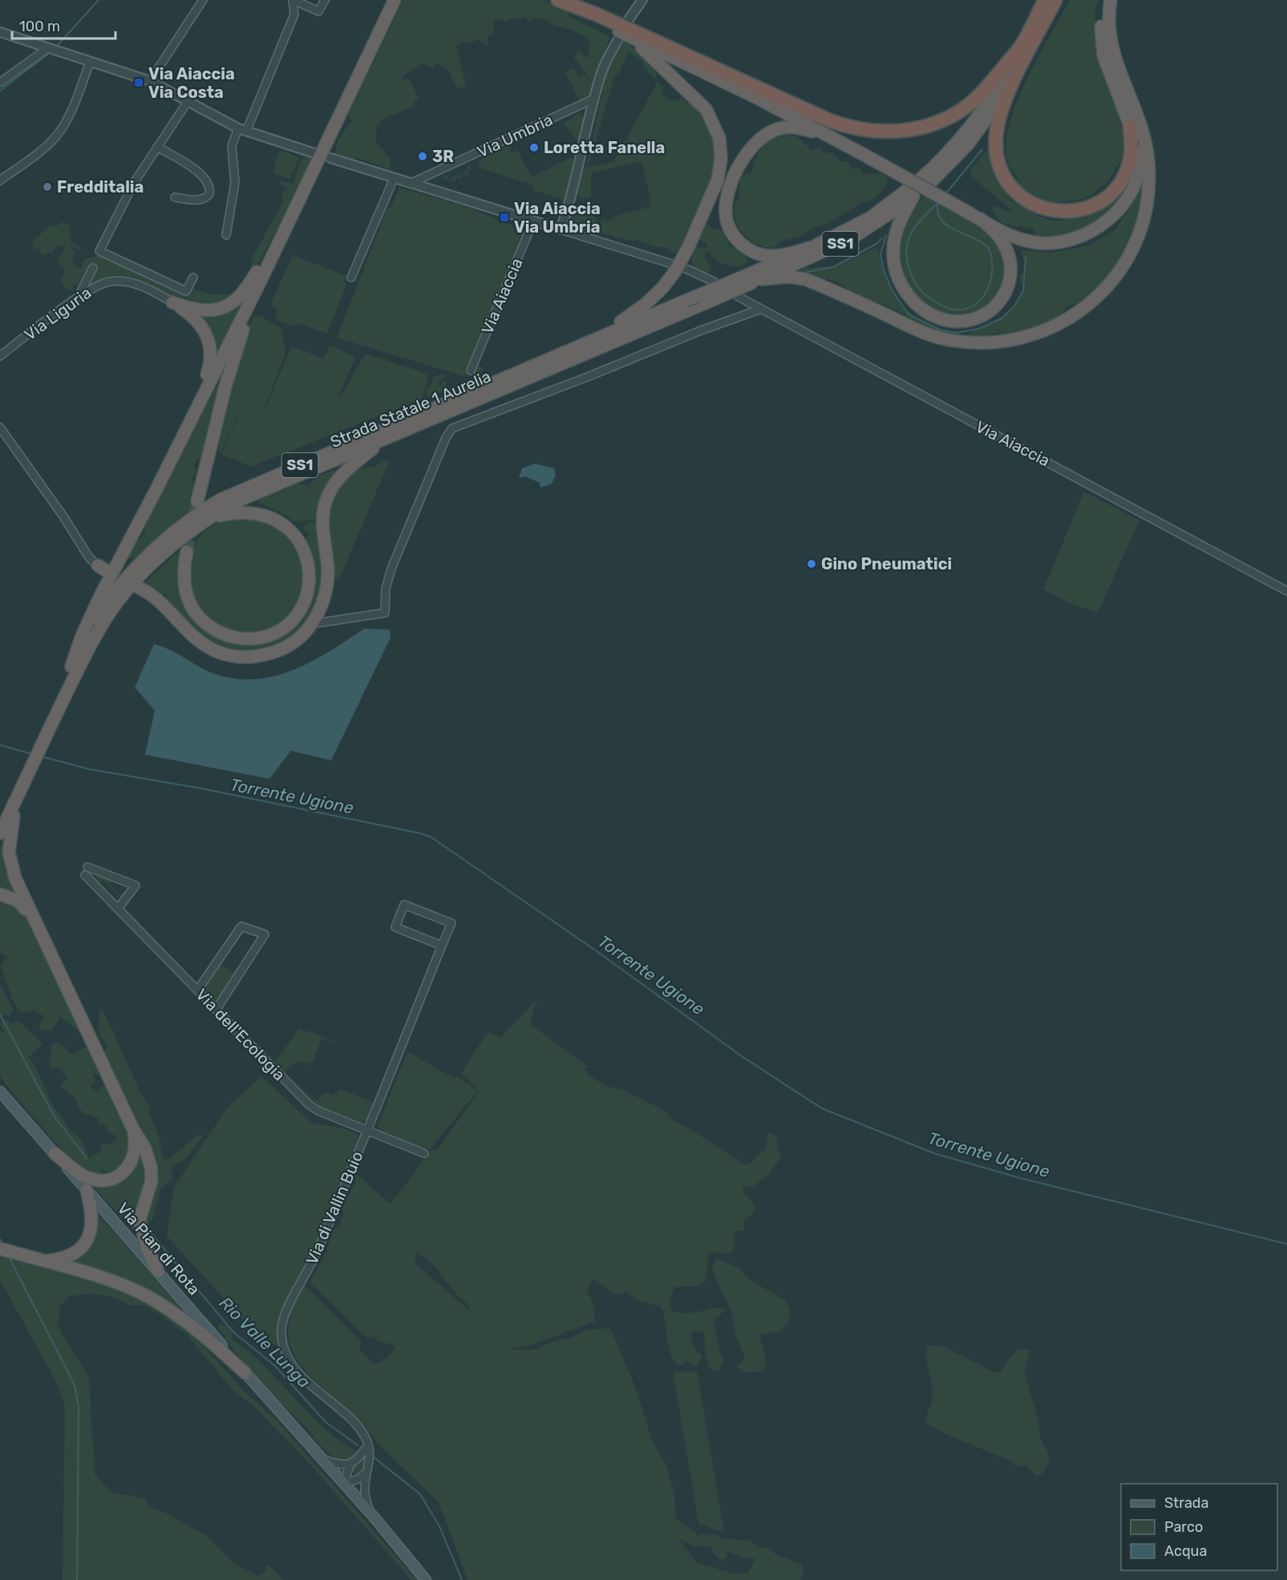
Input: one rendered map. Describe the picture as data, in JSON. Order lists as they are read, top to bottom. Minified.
{"streets":{"highway":["SS1","Strada Statale 1 Aurelia"],"main road":["Via Pian di Rota"],"street":["Via Umbria","Via Aiaccia","Via Liguria","Via dell'Ecologia","Via di Vallin Buio"]},"crossings":[["Via dell'Ecologia","Via di Vallin Buio"]],"water":["Torrente Ugione","Rio Valle Lunga"],"places":{"transit":["Via Aiaccia Via Costa","Via Aiaccia Via Umbria"],"other":["Loretta Fanella","3R","Fredditalia","Gino Pneumatici"]},"legend":["Strada","Parco","Acqua"],"scale_bar":"100 m"}
